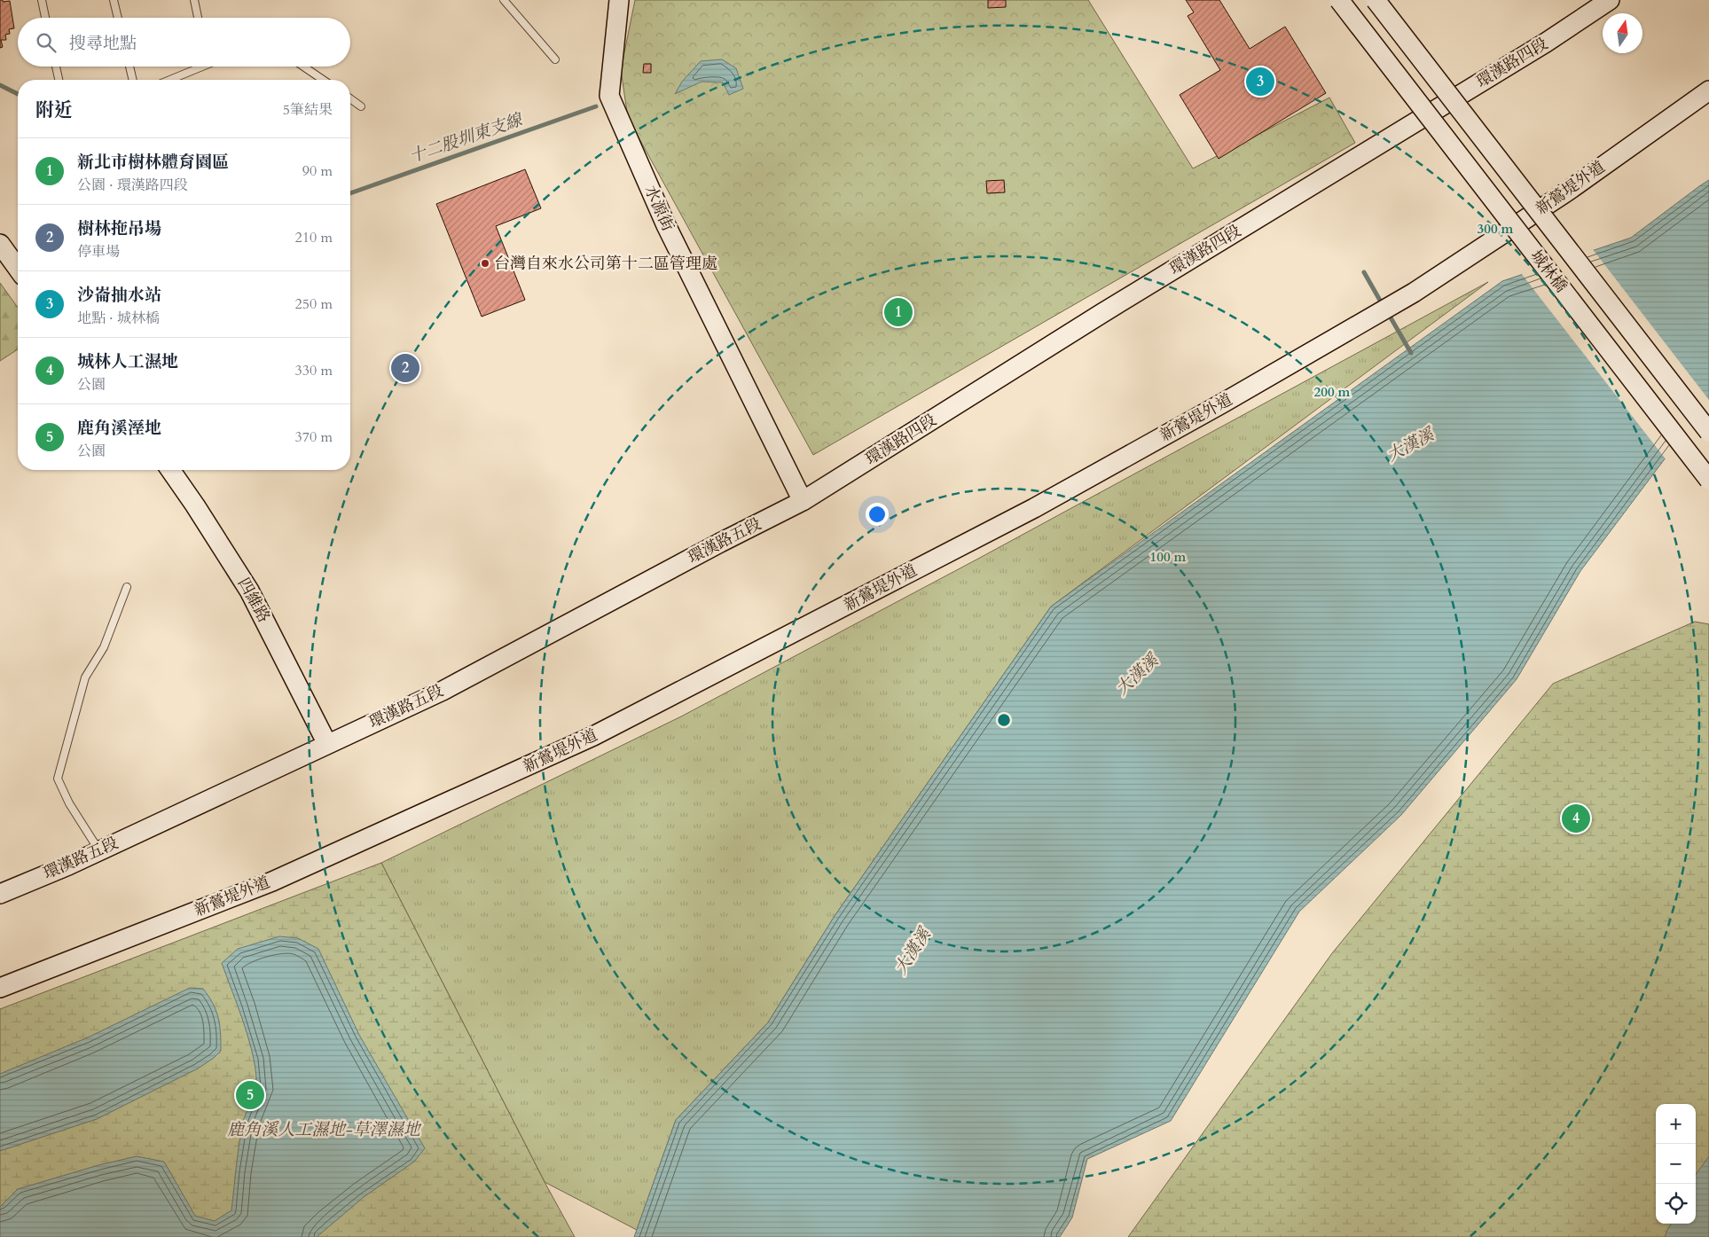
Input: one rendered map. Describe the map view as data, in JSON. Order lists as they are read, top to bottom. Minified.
{"streets":{"street":["環漢路四段","新鶯堤外道","水源街","城林橋","環漢路五段","四維路"]},"crossings":[["環漢路四段","水源街"],["環漢路四段","環漢路五段"],["水源街","環漢路五段"],["環漢路五段","四維路"]],"water":["十二股圳東支線","大漢溪","鹿角溪人工濕地-草澤濕地"],"places":["台灣自來水公司第十二區管理處"],"north":"top","page":{"search":"搜尋地點","pins":["3","1","2","4","5"],"heading":["附近","5筆結果"],"list":[{"mark":"1","name":"新北市樹林體育園區","note":"公園 · 環漢路四段","value":"90 m"},{"mark":"2","name":"樹林拖吊場","note":"停車場","value":"210 m"},{"mark":"3","name":"沙崙抽水站","note":"地點 · 城林橋","value":"250 m"},{"mark":"4","name":"城林人工濕地","note":"公園","value":"330 m"},{"mark":"5","name":"鹿角溪溼地","note":"公園","value":"370 m"}],"map_buttons":["+","−"]},"rings":["300 m","200 m","100 m"]}
